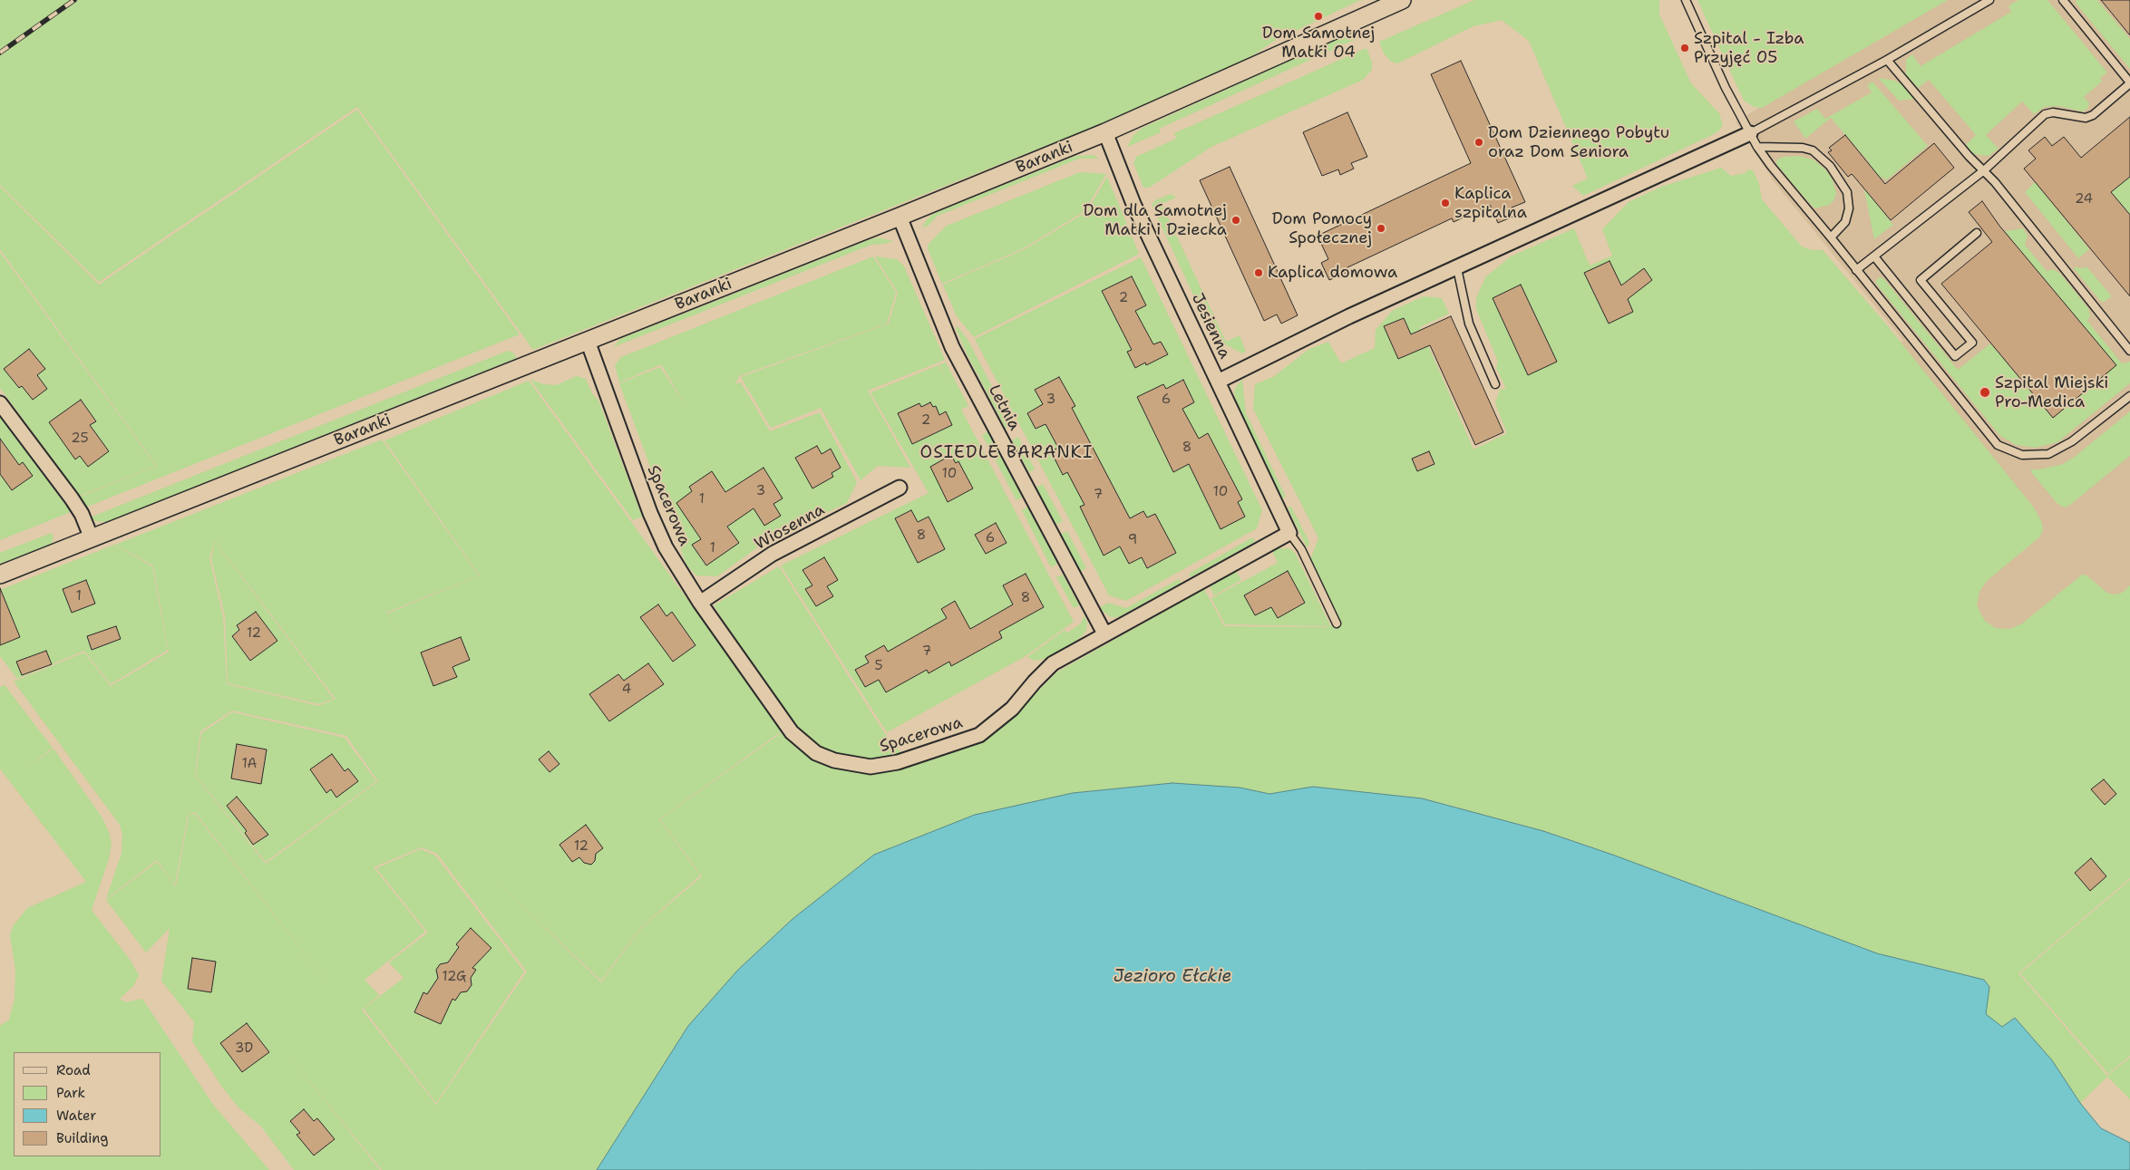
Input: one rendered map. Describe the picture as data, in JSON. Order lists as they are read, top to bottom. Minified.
{"streets":{"street":["Baranki","Jesienna","Letnia","Spacerowa","Wiosenna"]},"crossings":[["Baranki","Jesienna"],["Baranki","Letnia"],["Baranki","Spacerowa"],["Jesienna","Spacerowa"],["Letnia","Spacerowa"],["Spacerowa","Wiosenna"]],"districts":["OSIEDLE BARANKI"],"water":["Jezioro Ełckie"],"places":["Dom Samotnej Matki 04","Szpital - Izba Przyjęć 05","Dom Dziennego Pobytu oraz Dom Seniora","Kaplica szpitalna","Dom dla Samotnej Matki i Dziecka","Dom Pomocy Społecznej","Kaplica domowa","Szpital Miejski Pro-Medica"],"house_numbers":["24","2","3","6","2","25","8","10","3","10","7","1","8","6","9","1","1","8","12","7","5","4","1A","12","12G","3D"],"legend":["Road","Park","Water","Building"]}
